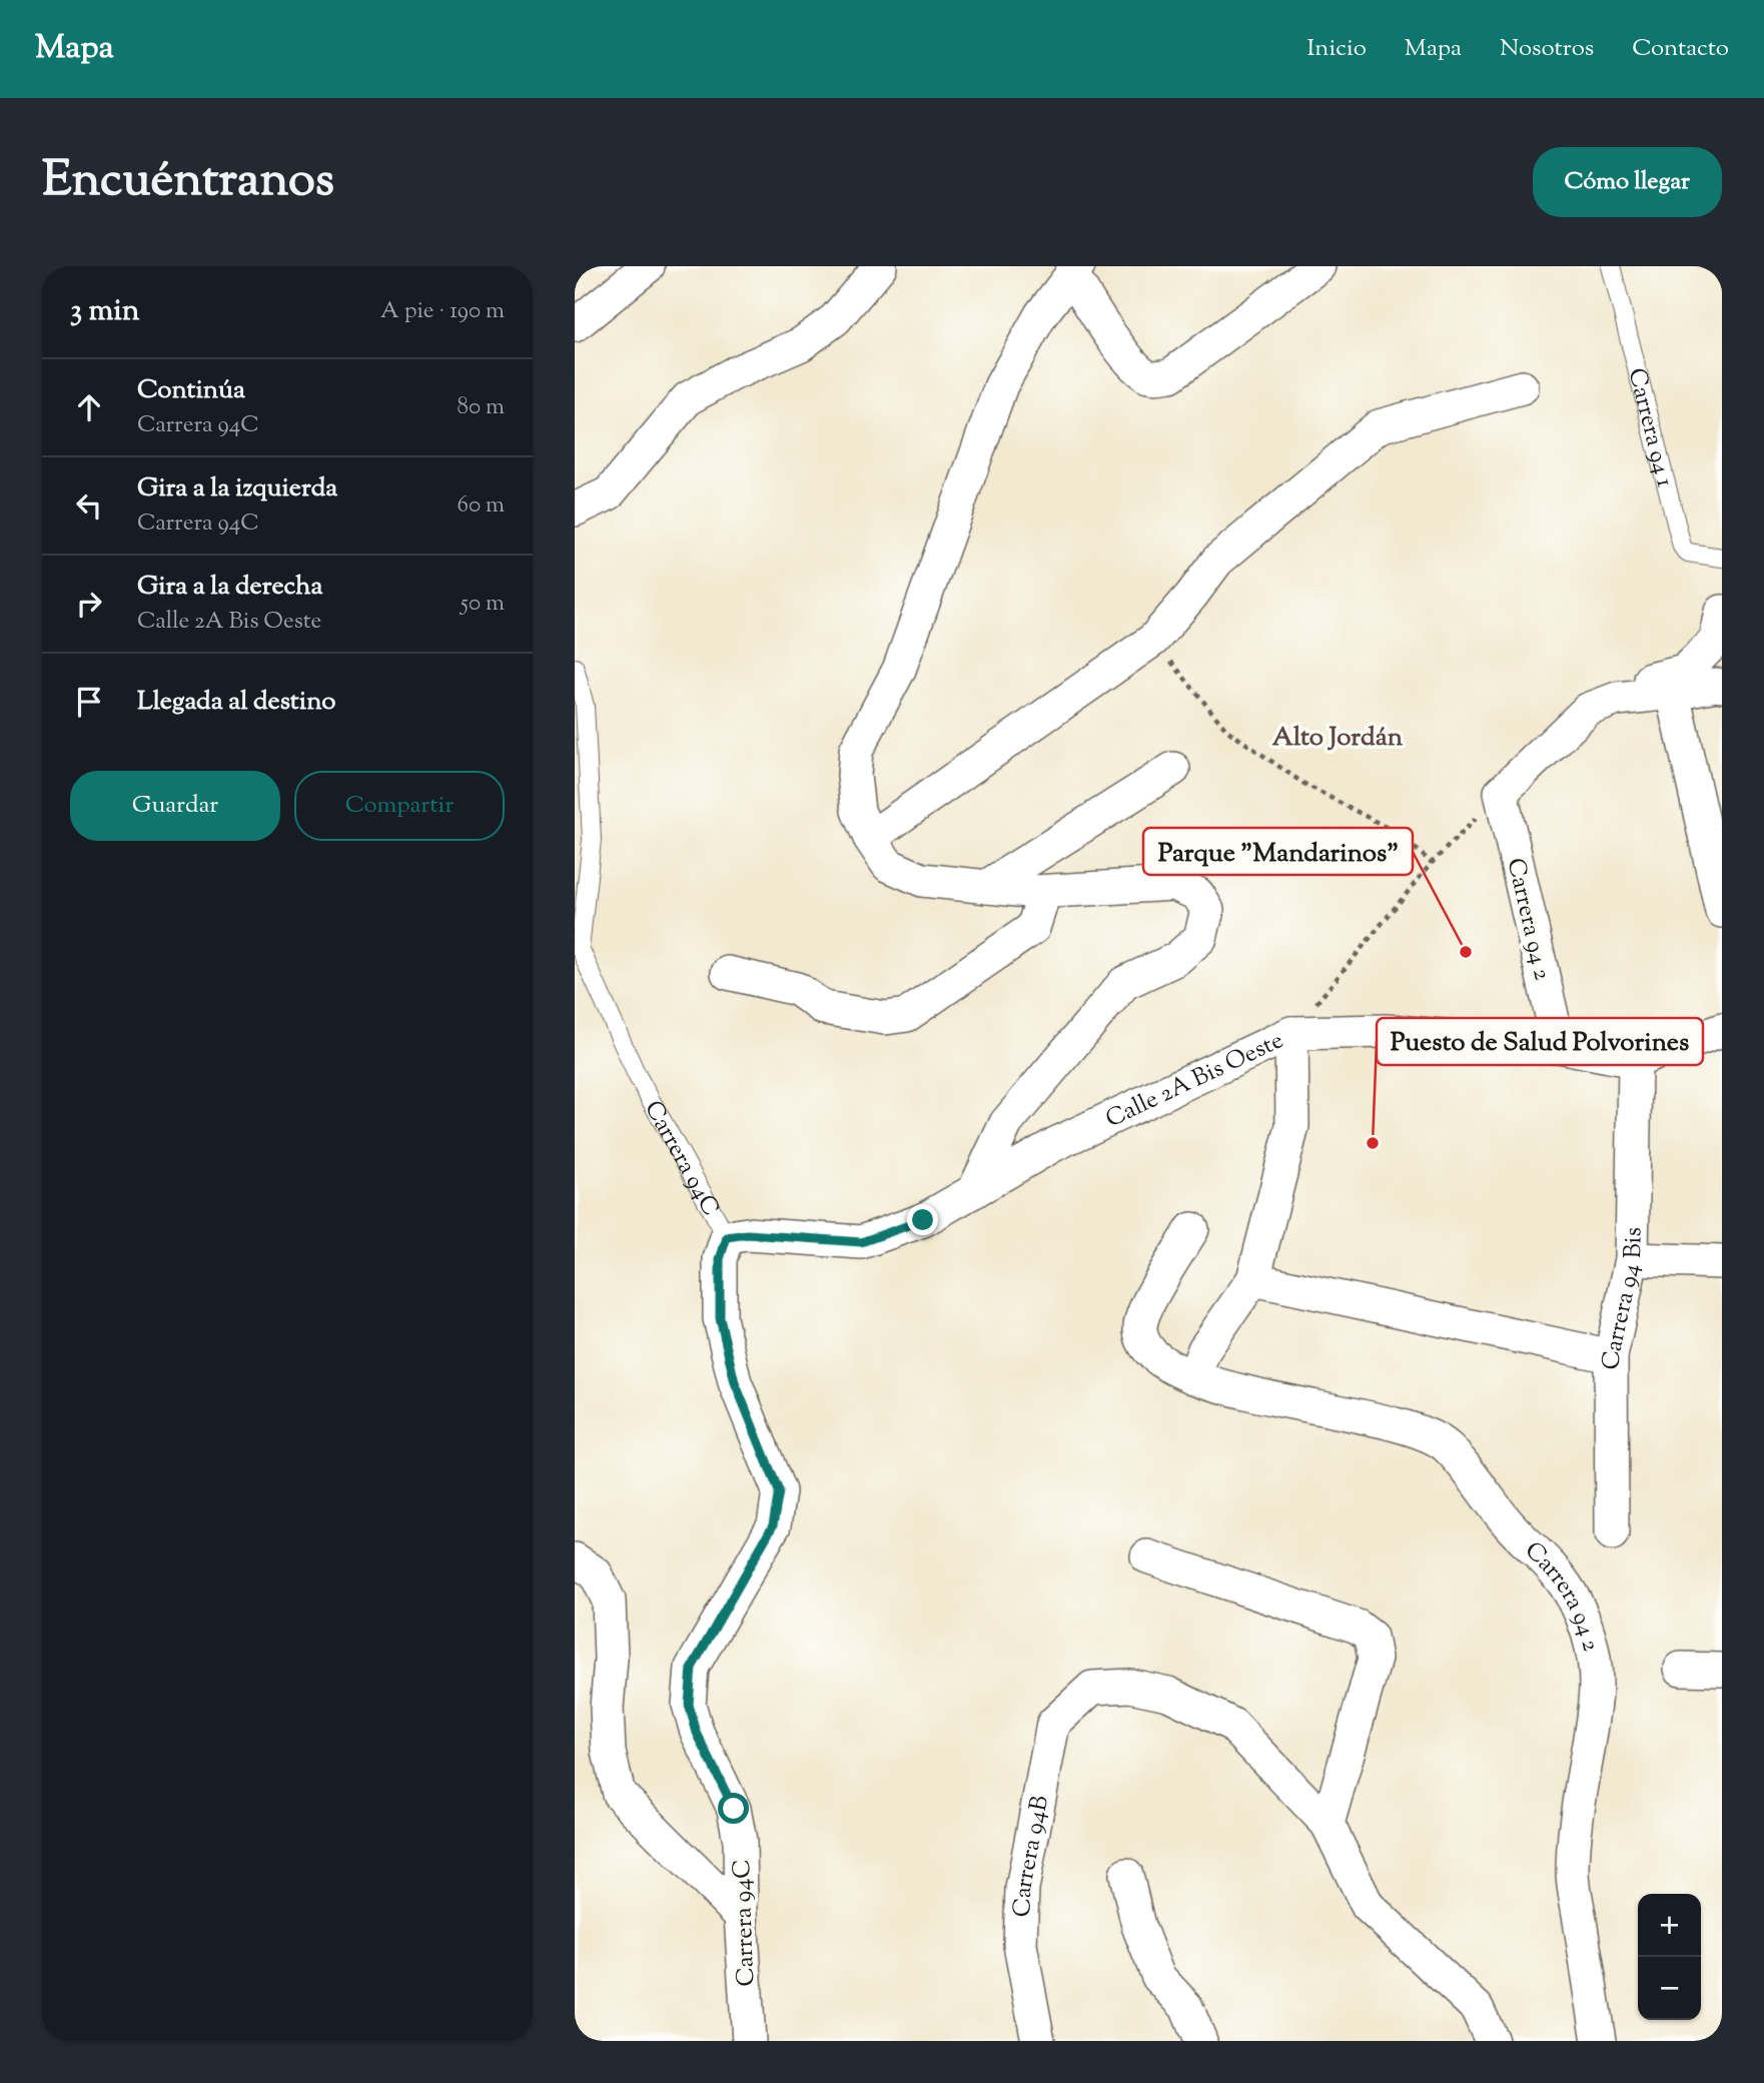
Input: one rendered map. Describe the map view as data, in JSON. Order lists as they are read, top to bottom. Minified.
{"streets":{"street":["Carrera 94 2","Calle 2A Bis Oeste","Carrera 94C","Carrera 94 Bis","Carrera 94B"],"lane":["Carrera 94 1"]},"crossings":[["Carrera 94 2","Calle 2A Bis Oeste"],["Calle 2A Bis Oeste","Carrera 94C"],["Calle 2A Bis Oeste","Carrera 94 Bis"]],"districts":["Alto Jordán"],"places":["Parque \"Mandarinos\"","Puesto de Salud Polvorines"],"page":{"header":"Mapa","nav":["Inicio","Mapa","Nosotros","Contacto"],"title":"Encuéntranos","buttons":["Cómo llegar",["Guardar","Compartir"]],"heading":["3 min","A pie · 190 m"],"list":[["Continúa","Carrera 94C","80 m"],["Gira a la izquierda","Carrera 94C","60 m"],["Gira a la derecha","Calle 2A Bis Oeste","50 m"],"Llegada al destino"],"map_buttons":["+","−"]}}
